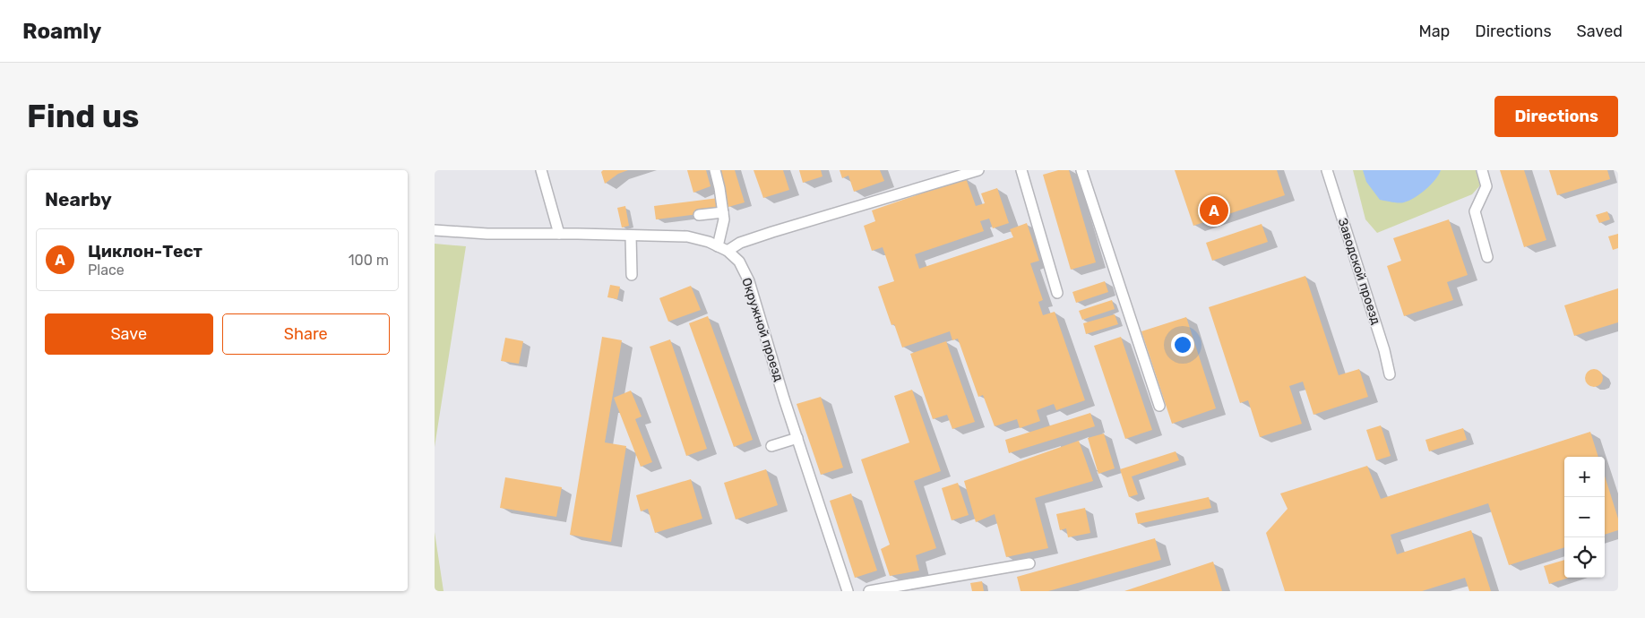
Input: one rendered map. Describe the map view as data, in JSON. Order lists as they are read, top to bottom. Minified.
{"streets":{"street":["Заводской проезд","Окружной проезд"]},"page":{"header":"Roamly","nav":["Map","Directions","Saved"],"buttons":["Directions",["Save","Share"]],"title":"Find us","heading":"Nearby","pins":"A","list":[{"mark":"A","name":"Циклон-Тест","note":"Place","value":"100 m"}],"map_buttons":["+","−"]}}
